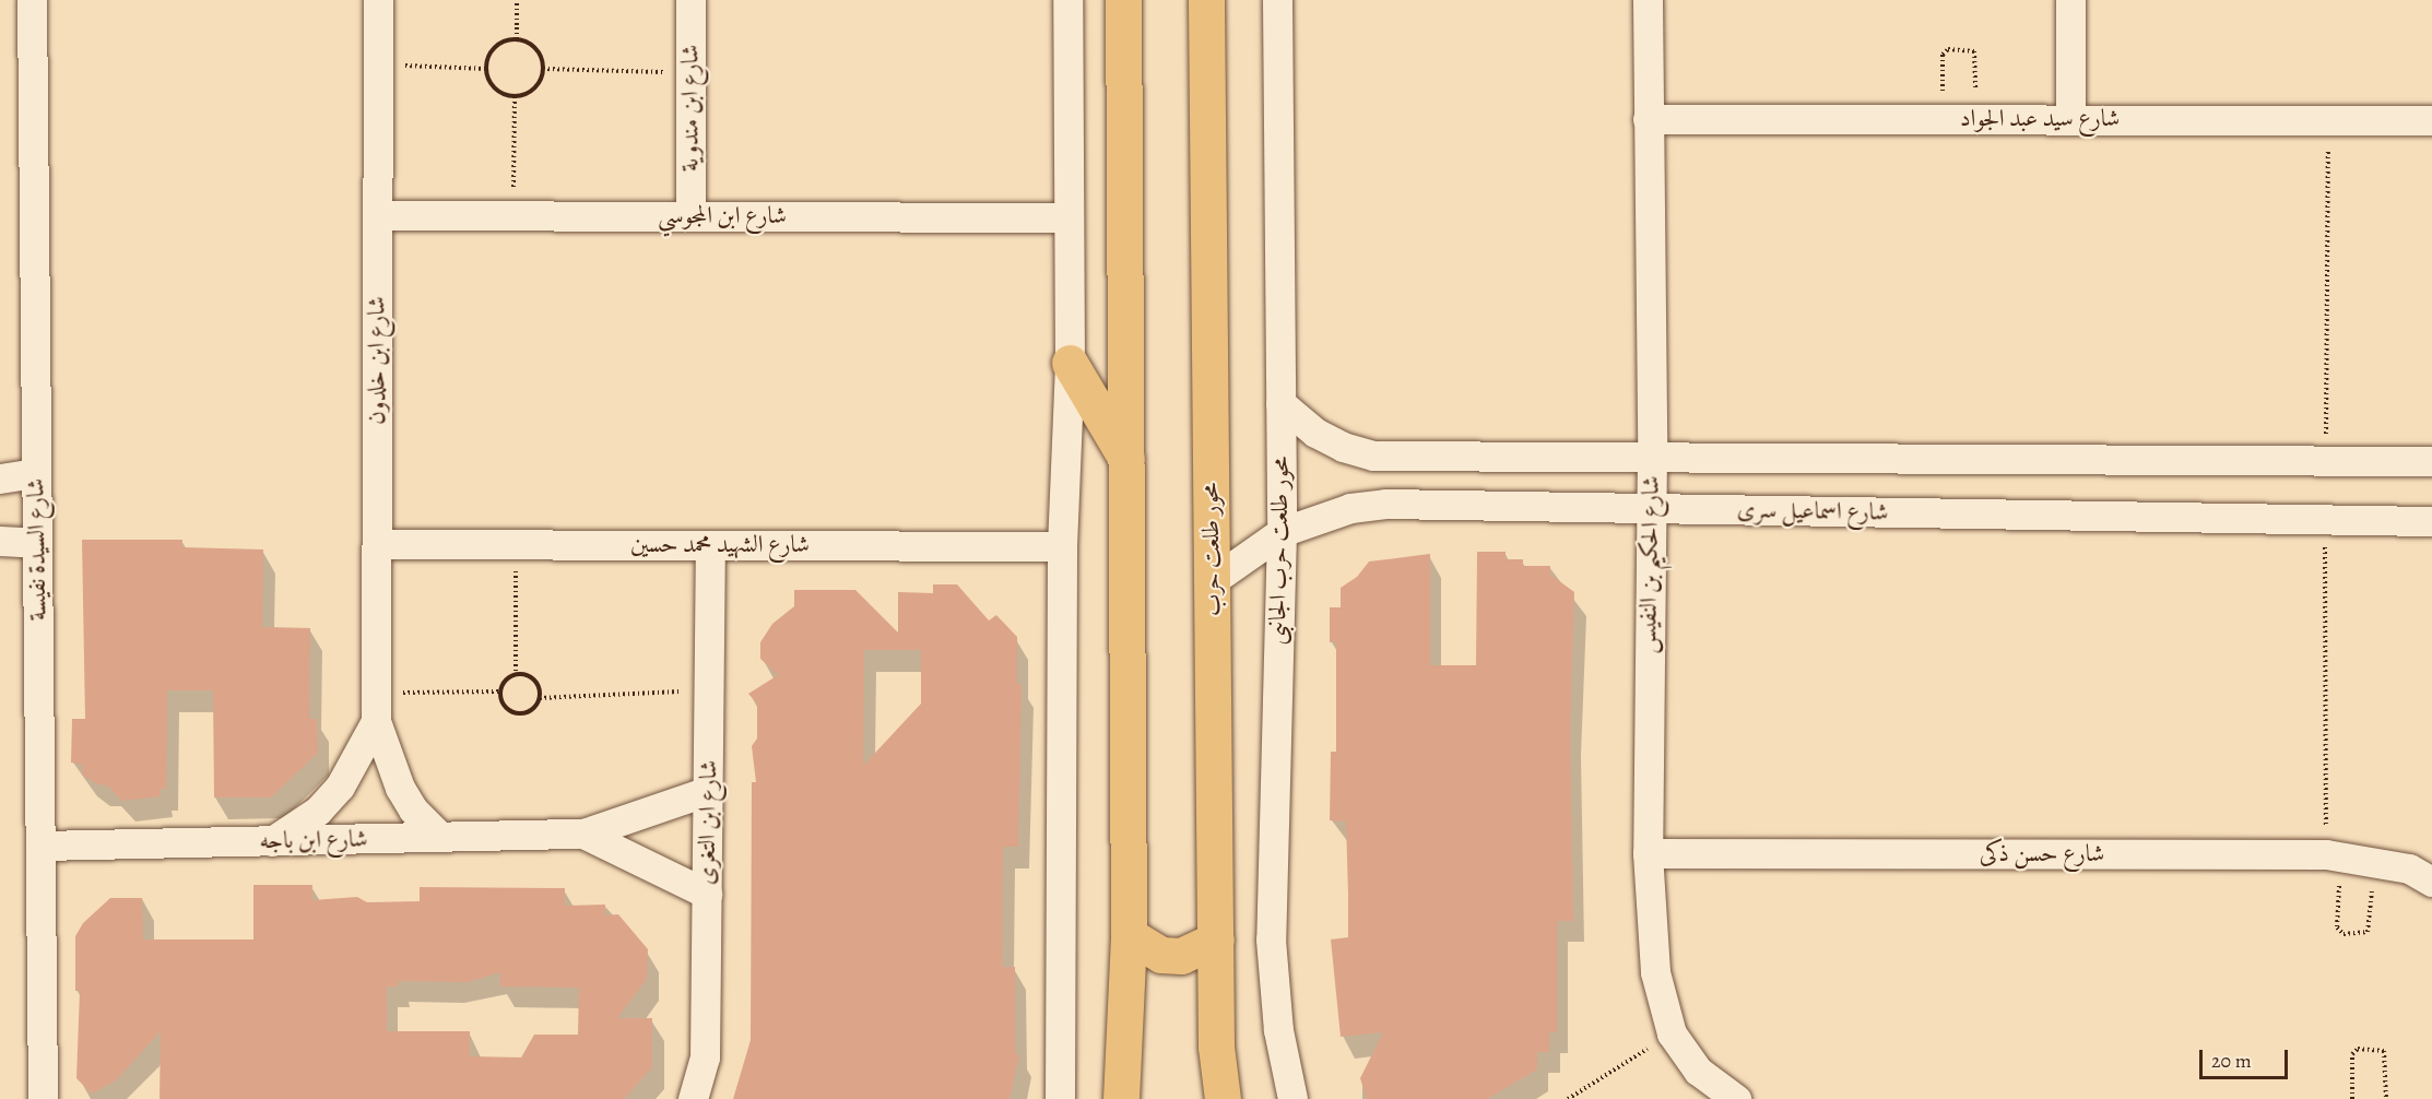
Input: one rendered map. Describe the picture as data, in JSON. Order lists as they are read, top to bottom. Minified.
{"streets":{"main road":["محور طلعت حرب"],"street":["شارع ابن مندوية","شارع سيد عبد الجواد","شارع ابن المجوسي","شارع ابن خلدون","شارع اسماعيل سرى","شارع الشهيد محمد حسين","شارع السيدة نفيسة","محور طلعت حرب الجانبى","شارع الحكيم بن النفيس","شارع ابن التغرى","شارع ابن باجه","شارع حسن ذكى"]},"crossings":[["شارع ابن مندوية","شارع ابن المجوسي"],["شارع سيد عبد الجواد","شارع الحكيم بن النفيس"],["شارع ابن المجوسي","شارع ابن خلدون"],["شارع ابن خلدون","شارع الشهيد محمد حسين"],["شارع ابن خلدون","شارع ابن باجه"],["شارع اسماعيل سرى","محور طلعت حرب"],["شارع اسماعيل سرى","محور طلعت حرب الجانبى"],["شارع اسماعيل سرى","شارع الحكيم بن النفيس"],["شارع الشهيد محمد حسين","شارع ابن التغرى"],["شارع السيدة نفيسة","شارع ابن باجه"],["شارع الحكيم بن النفيس","شارع حسن ذكى"],["شارع ابن التغرى","شارع ابن باجه"]],"scale_bar":"20 m"}
